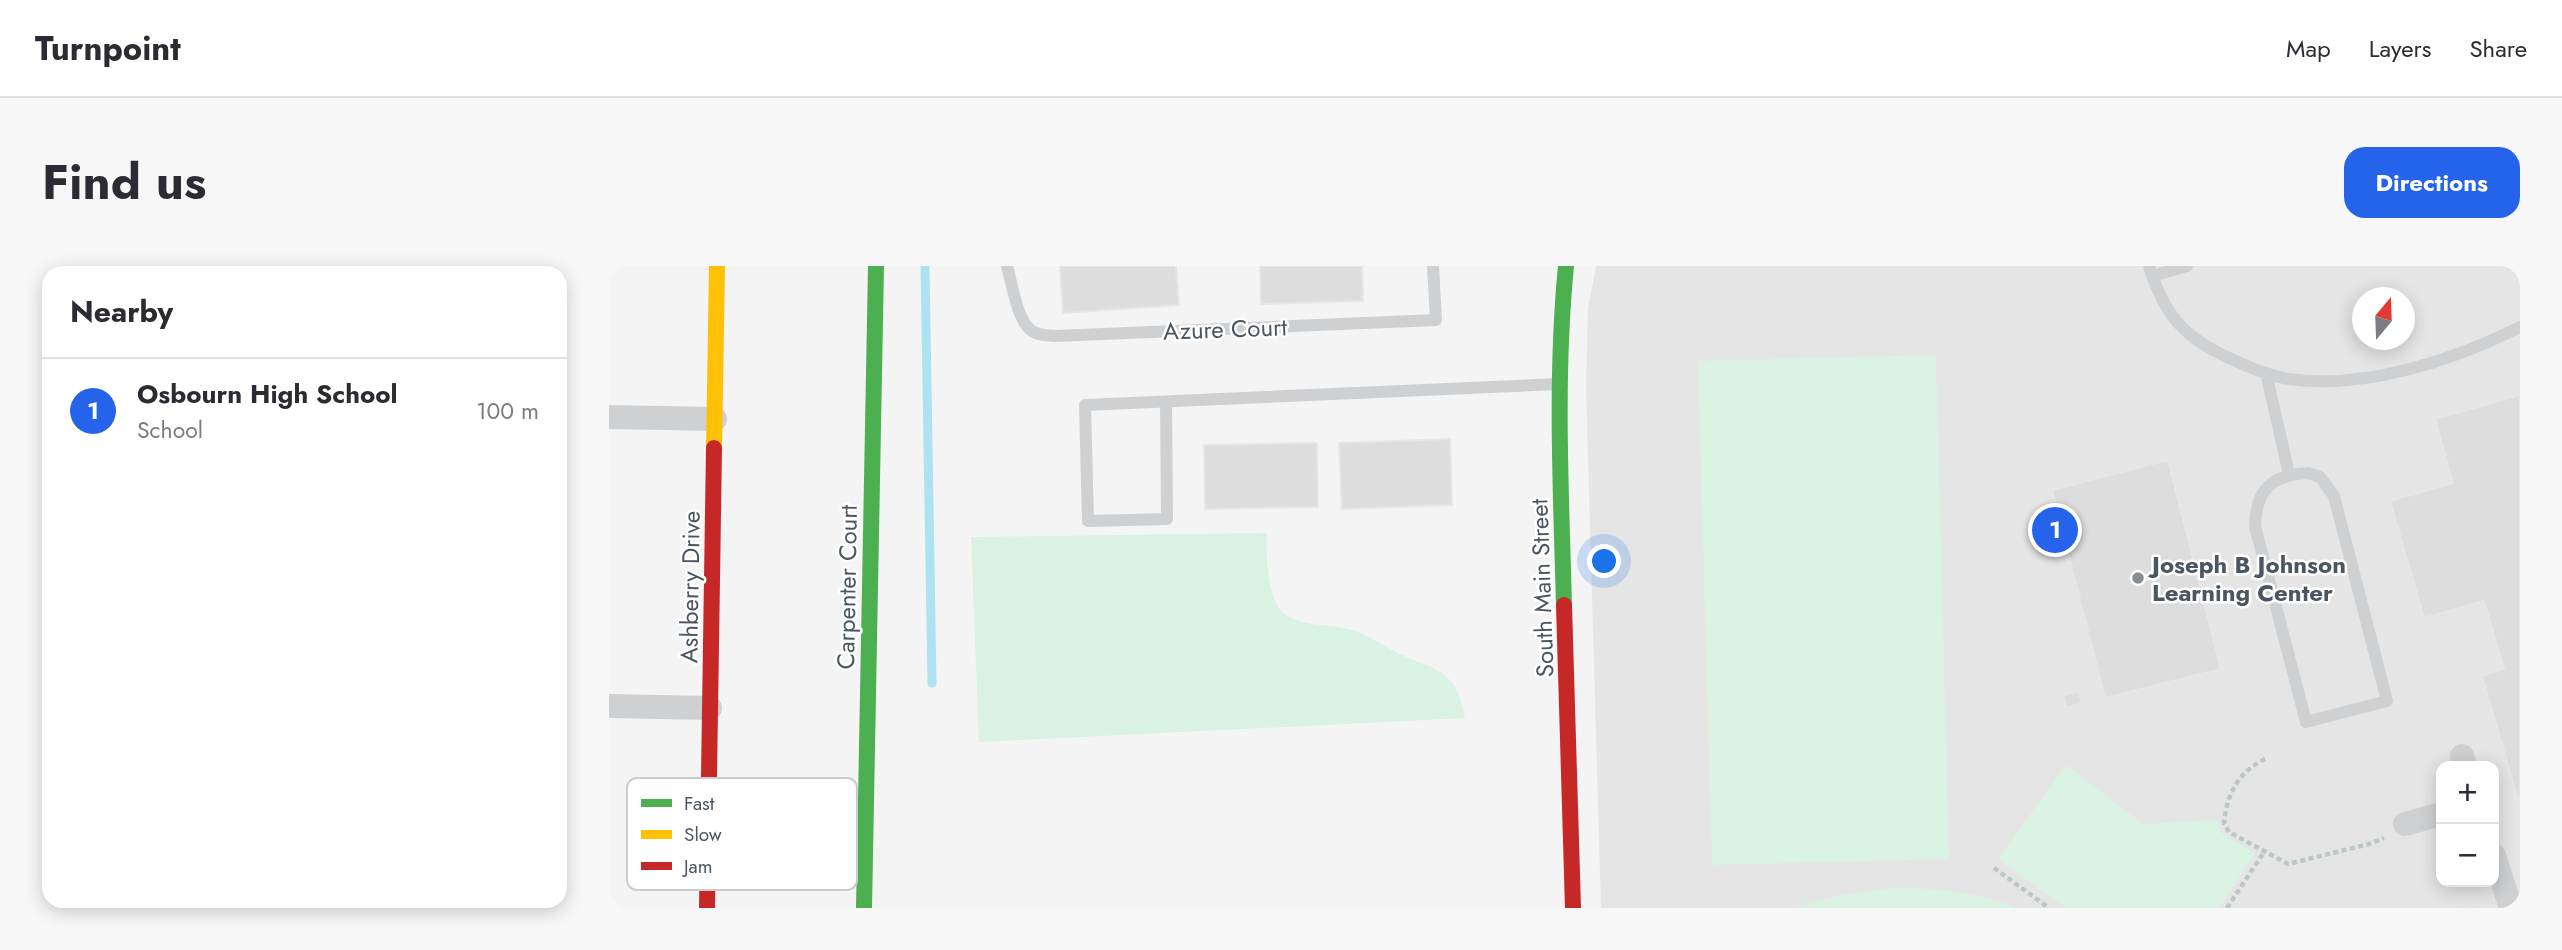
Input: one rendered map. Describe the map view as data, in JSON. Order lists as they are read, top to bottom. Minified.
{"streets":{"street":["Ashberry Drive","Carpenter Court","South Main Street"],"lane":["Azure Court"]},"places":["Joseph B Johnson Learning Center"],"legend":["Fast","Slow","Jam"],"north":"top","page":{"header":"Turnpoint","nav":["Map","Layers","Share"],"title":"Find us","buttons":"Directions","heading":"Nearby","list":[{"mark":"1","name":"Osbourn High School","note":"School","value":"100 m"}],"pins":"1","map_buttons":["+","−"]}}
